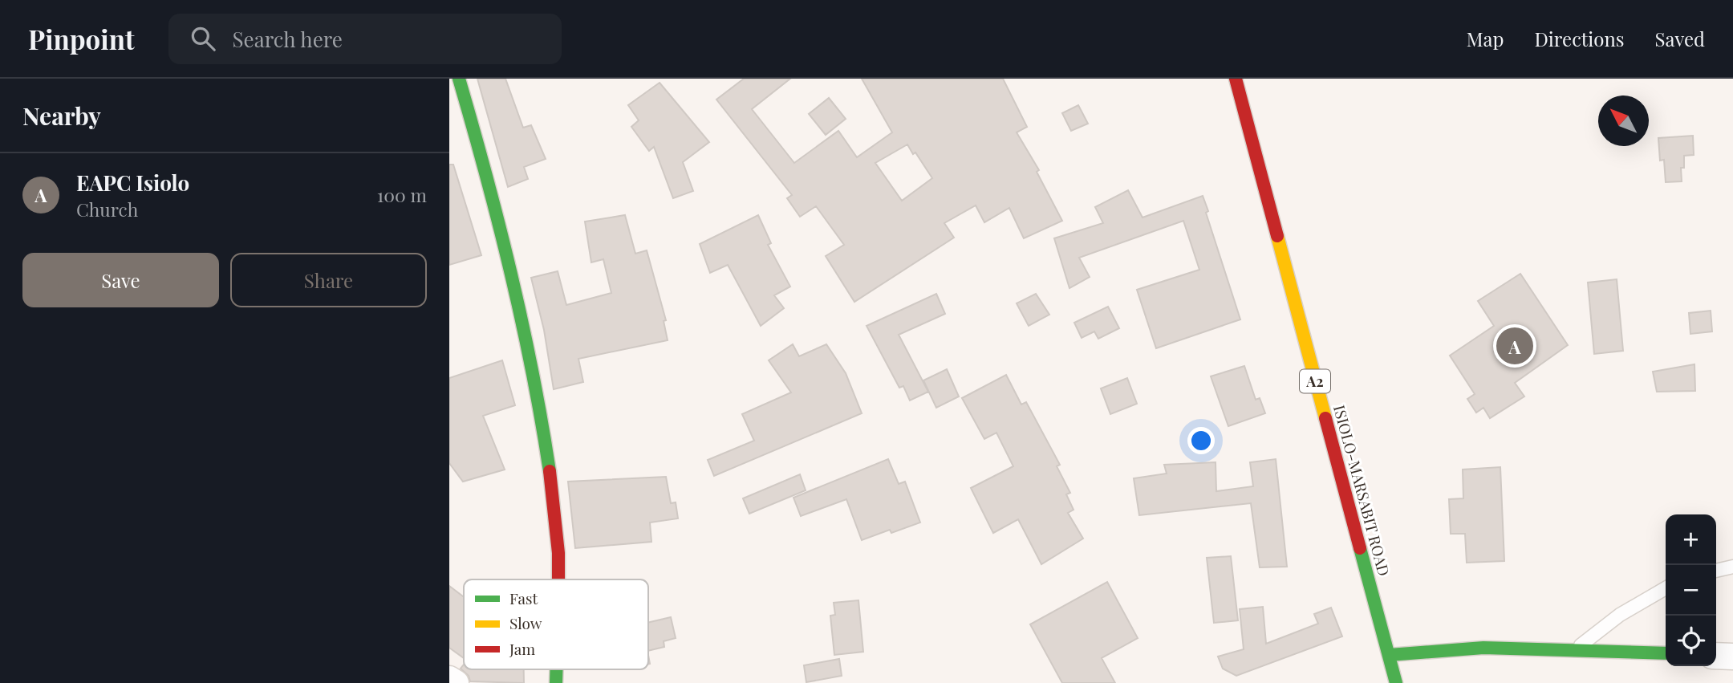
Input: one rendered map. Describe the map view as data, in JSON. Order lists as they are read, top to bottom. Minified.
{"streets":{"main road":["A2","ISIOLO-MARSABIT ROAD"]},"legend":["Fast","Slow","Jam"],"north":"top left","page":{"header":"Pinpoint","search":"Search here","nav":["Map","Directions","Saved"],"heading":"Nearby","list":[{"mark":"A","name":"EAPC Isiolo","note":"Church","value":"100 m"}],"buttons":["Save","Share"],"pins":"A","map_buttons":["+","−"]}}
